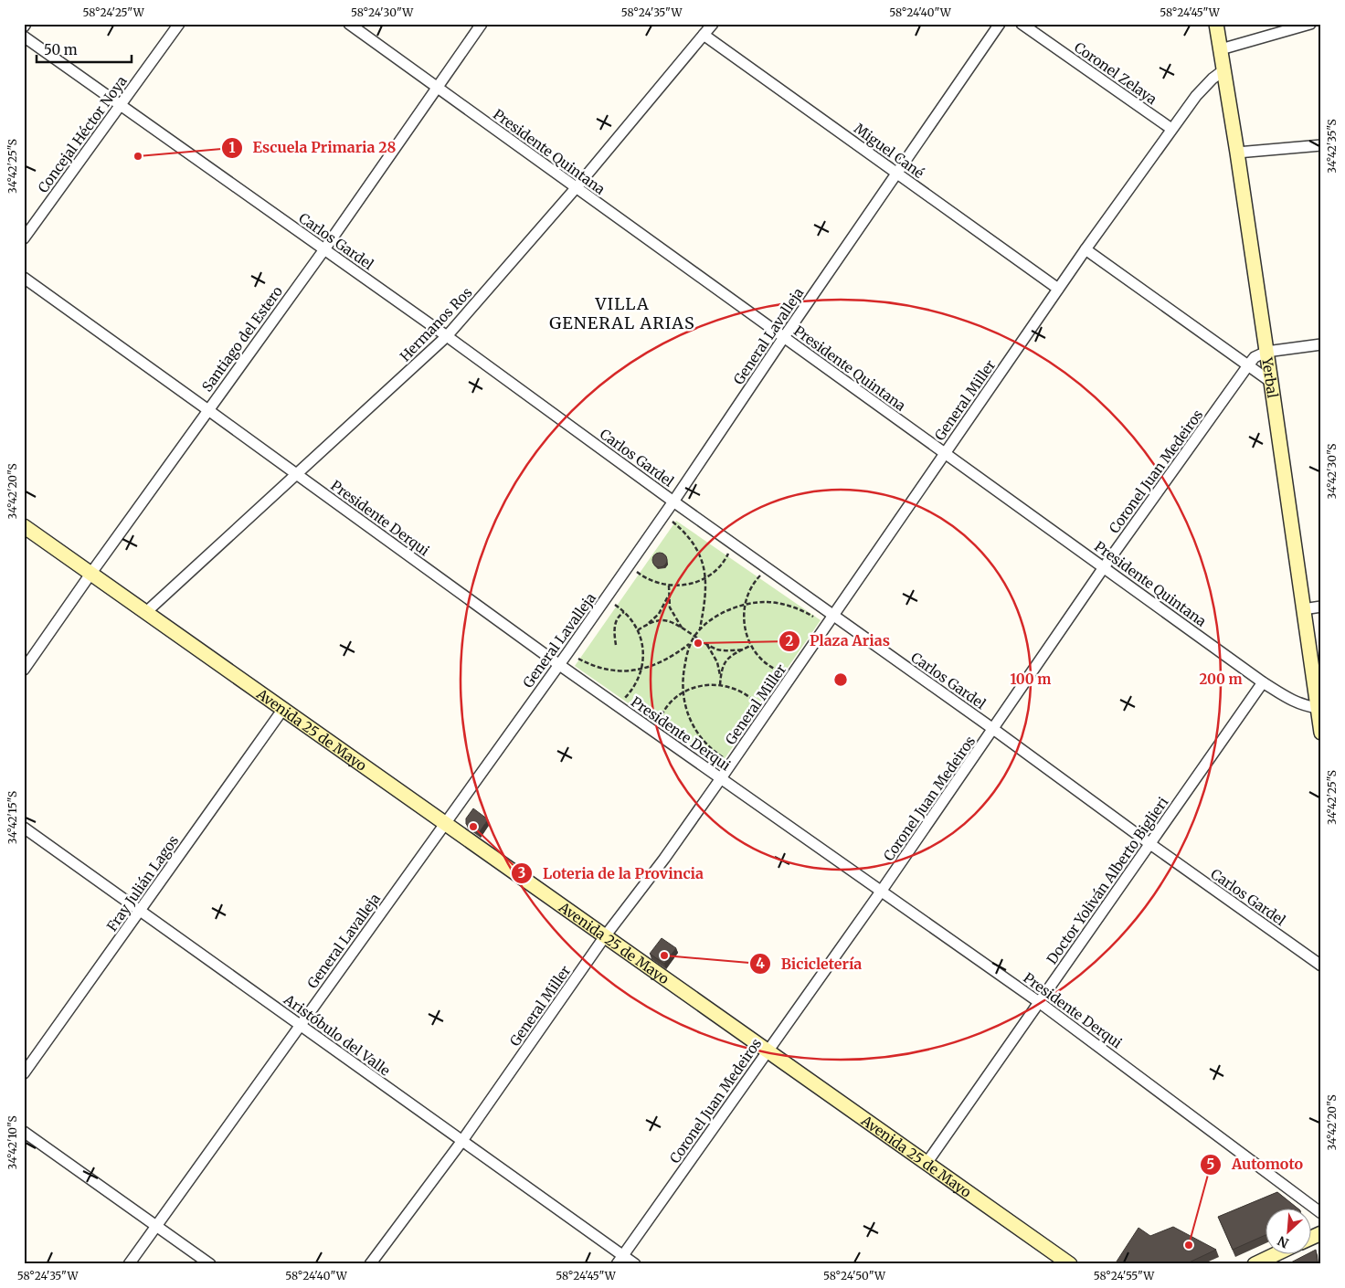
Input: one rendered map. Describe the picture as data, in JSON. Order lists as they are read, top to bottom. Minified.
{"streets":{"main road":["Yerbal","Avenida 25 de Mayo"],"street":["Coronel Zelaya","Concejal Héctor Noya","Miguel Cané","Presidente Quintana","Carlos Gardel","Hermanos Ros","General Lavalleja","Santiago del Estero","General Miller","Coronel Juan Medeiros","Presidente Derqui","Doctor Yoliván Alberto Biglieri","Fray Julián Lagos","Aristóbulo del Valle"]},"crossings":[["Coronel Zelaya","General Miller"],["Concejal Héctor Noya","Carlos Gardel"],["Miguel Cané","Hermanos Ros"],["Miguel Cané","General Lavalleja"],["Miguel Cané","General Miller"],["Presidente Quintana","Hermanos Ros"],["Presidente Quintana","General Lavalleja"],["Presidente Quintana","Santiago del Estero"],["Presidente Quintana","Yerbal"],["Presidente Quintana","General Miller"],["Presidente Quintana","Coronel Juan Medeiros"],["Presidente Quintana","Doctor Yoliván Alberto Biglieri"],["Carlos Gardel","Hermanos Ros"],["Carlos Gardel","General Lavalleja"],["Carlos Gardel","Santiago del Estero"],["Carlos Gardel","General Miller"],["Carlos Gardel","Coronel Juan Medeiros"],["Carlos Gardel","Doctor Yoliván Alberto Biglieri"],["Hermanos Ros","Presidente Derqui"],["Hermanos Ros","Avenida 25 de Mayo"],["General Lavalleja","Presidente Derqui"],["General Lavalleja","Avenida 25 de Mayo"],["General Lavalleja","Aristóbulo del Valle"],["Santiago del Estero","Presidente Derqui"],["Santiago del Estero","Avenida 25 de Mayo"],["Yerbal","General Miller"],["Yerbal","Coronel Juan Medeiros"],["General Miller","Presidente Derqui"],["General Miller","Avenida 25 de Mayo"],["General Miller","Aristóbulo del Valle"],["Coronel Juan Medeiros","Presidente Derqui"],["Coronel Juan Medeiros","Avenida 25 de Mayo"],["Coronel Juan Medeiros","Aristóbulo del Valle"],["Presidente Derqui","Doctor Yoliván Alberto Biglieri"],["Avenida 25 de Mayo","Doctor Yoliván Alberto Biglieri"],["Avenida 25 de Mayo","Fray Julián Lagos"],["Fray Julián Lagos","Aristóbulo del Valle"]],"districts":["VILLA GENERAL ARIAS"],"places":["Escuela Primaria 28","Plaza Arias","Loteria de la Provincia","Bicicletería","Automoto"],"scale_bar":"50 m","north":"bottom left","coordinates":["58°24'25\"W","58°24'30\"W","58°24'35\"W","58°24'40\"W","58°24'45\"W","34°42'35\"S","34°42'25\"S","34°42'30\"S","34°42'20\"S","34°42'15\"S","34°42'10\"S","58°24'50\"W","58°24'55\"W"],"rings":["100 m","200 m"]}
